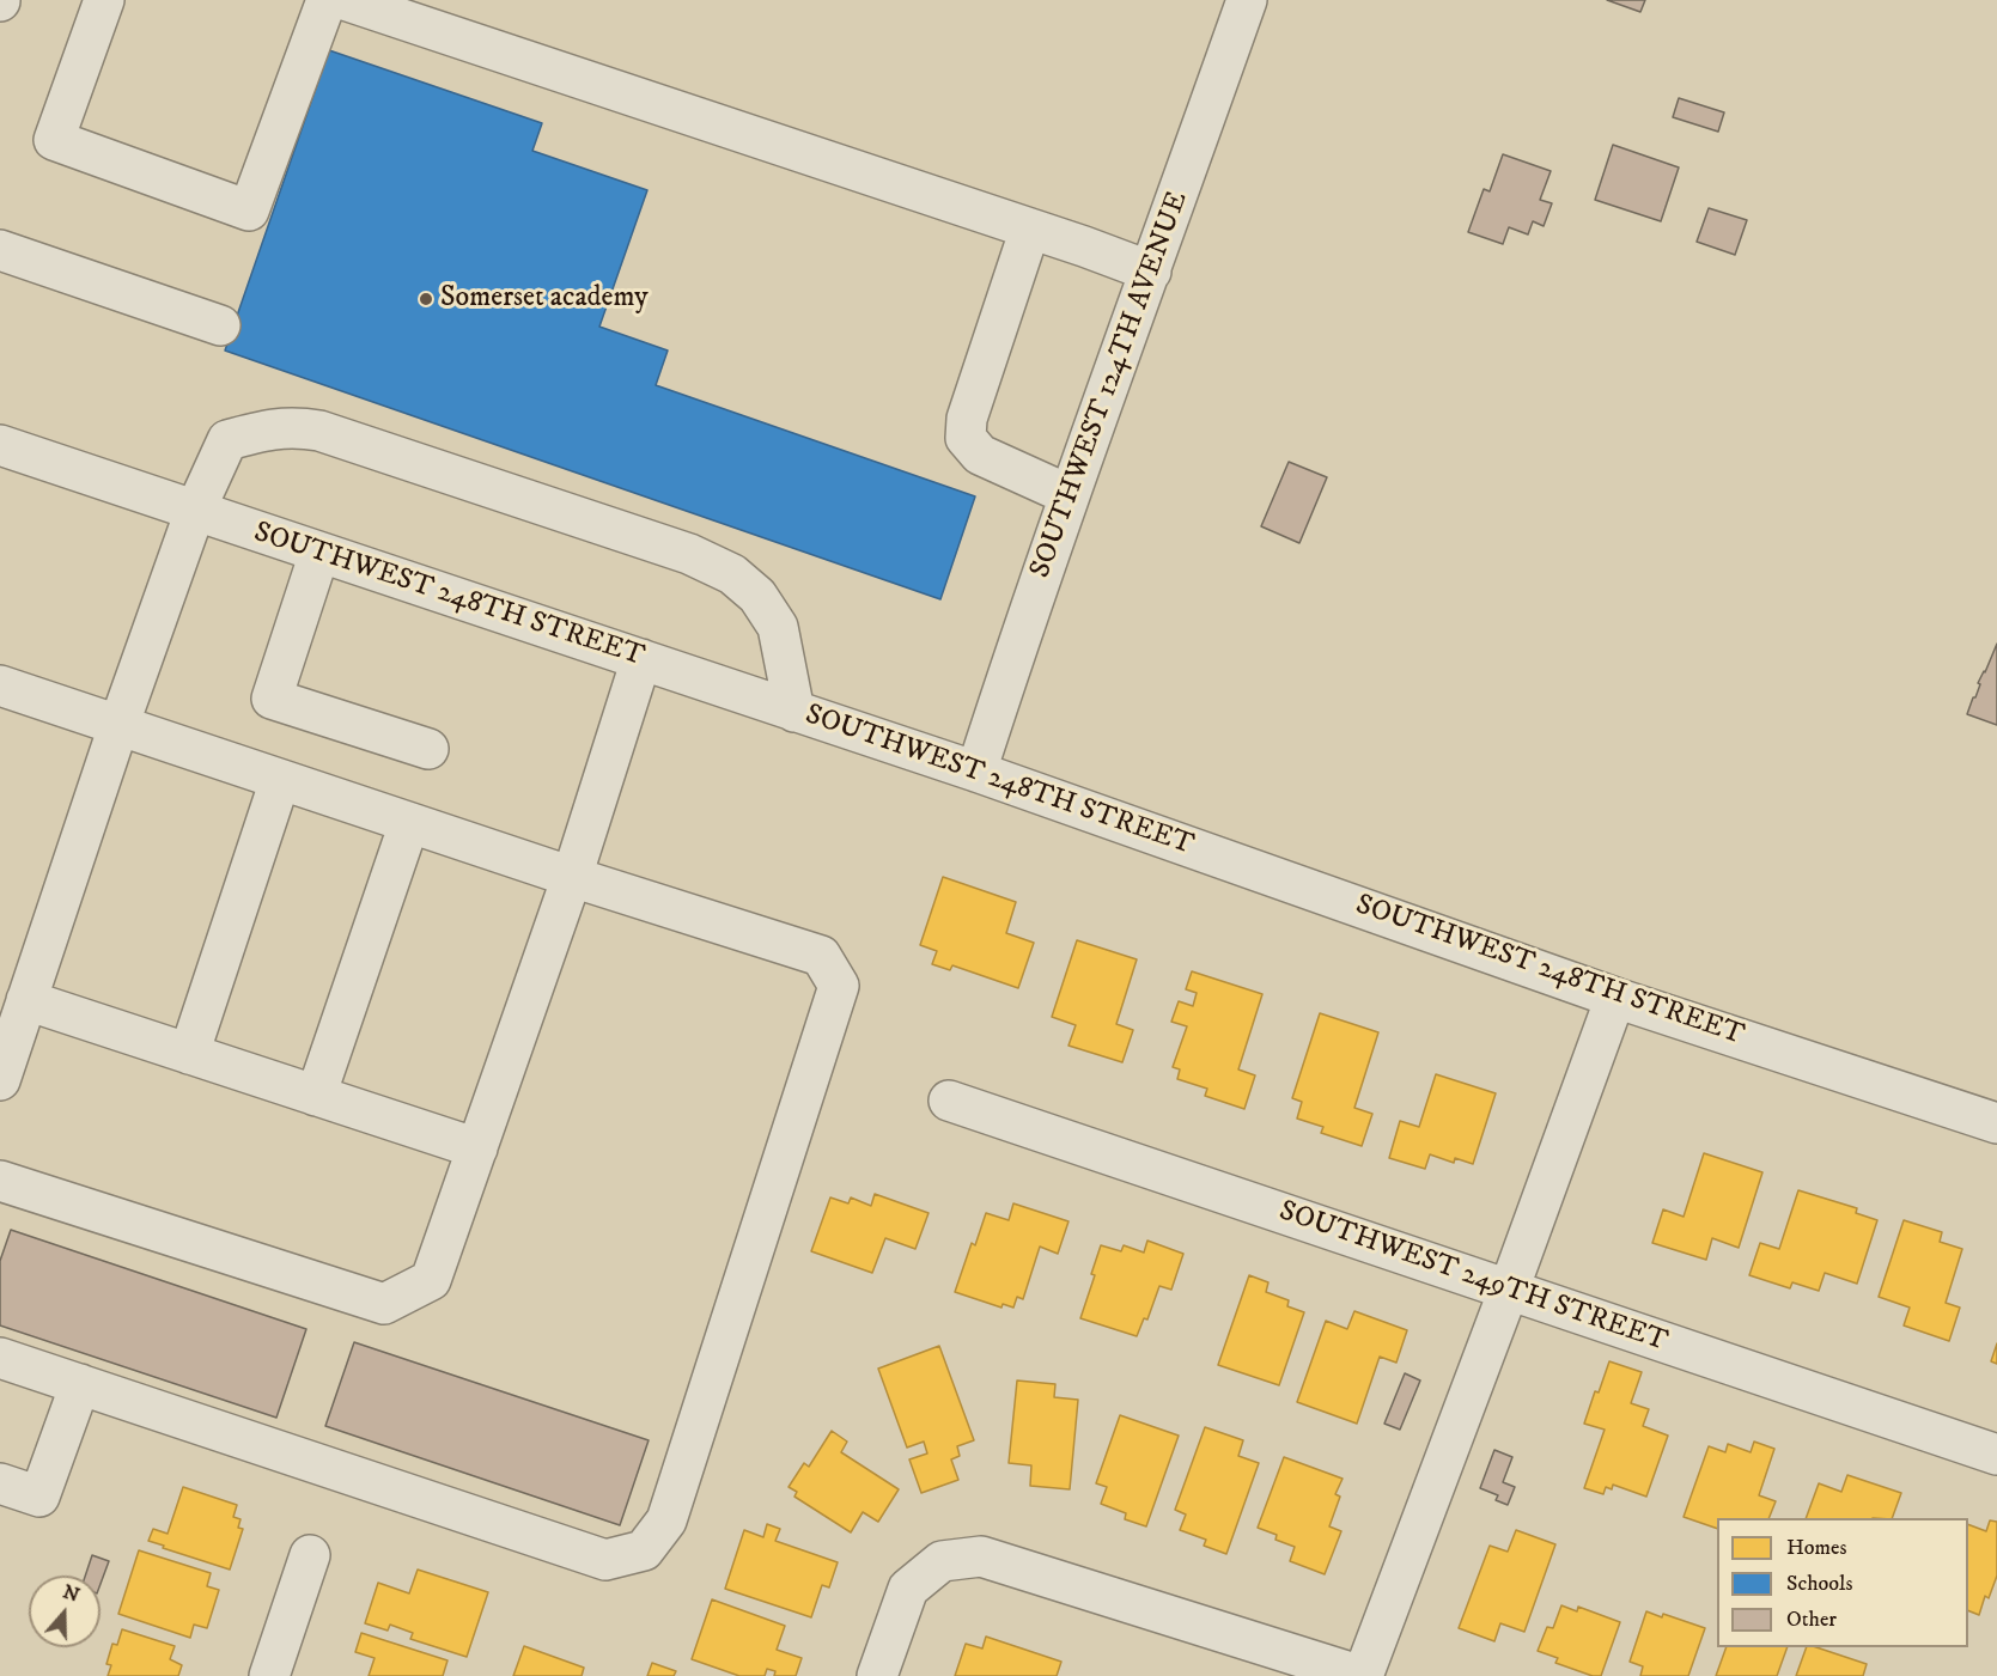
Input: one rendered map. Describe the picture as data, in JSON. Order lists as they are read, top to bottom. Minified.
{"streets":{"street":["SOUTHWEST 124TH AVENUE","SOUTHWEST 248TH STREET","SOUTHWEST 249TH STREET"]},"crossings":[["SOUTHWEST 124TH AVENUE","SOUTHWEST 248TH STREET"]],"places":["Somerset academy"],"legend":["Homes","Schools","Other"],"north":"top"}
